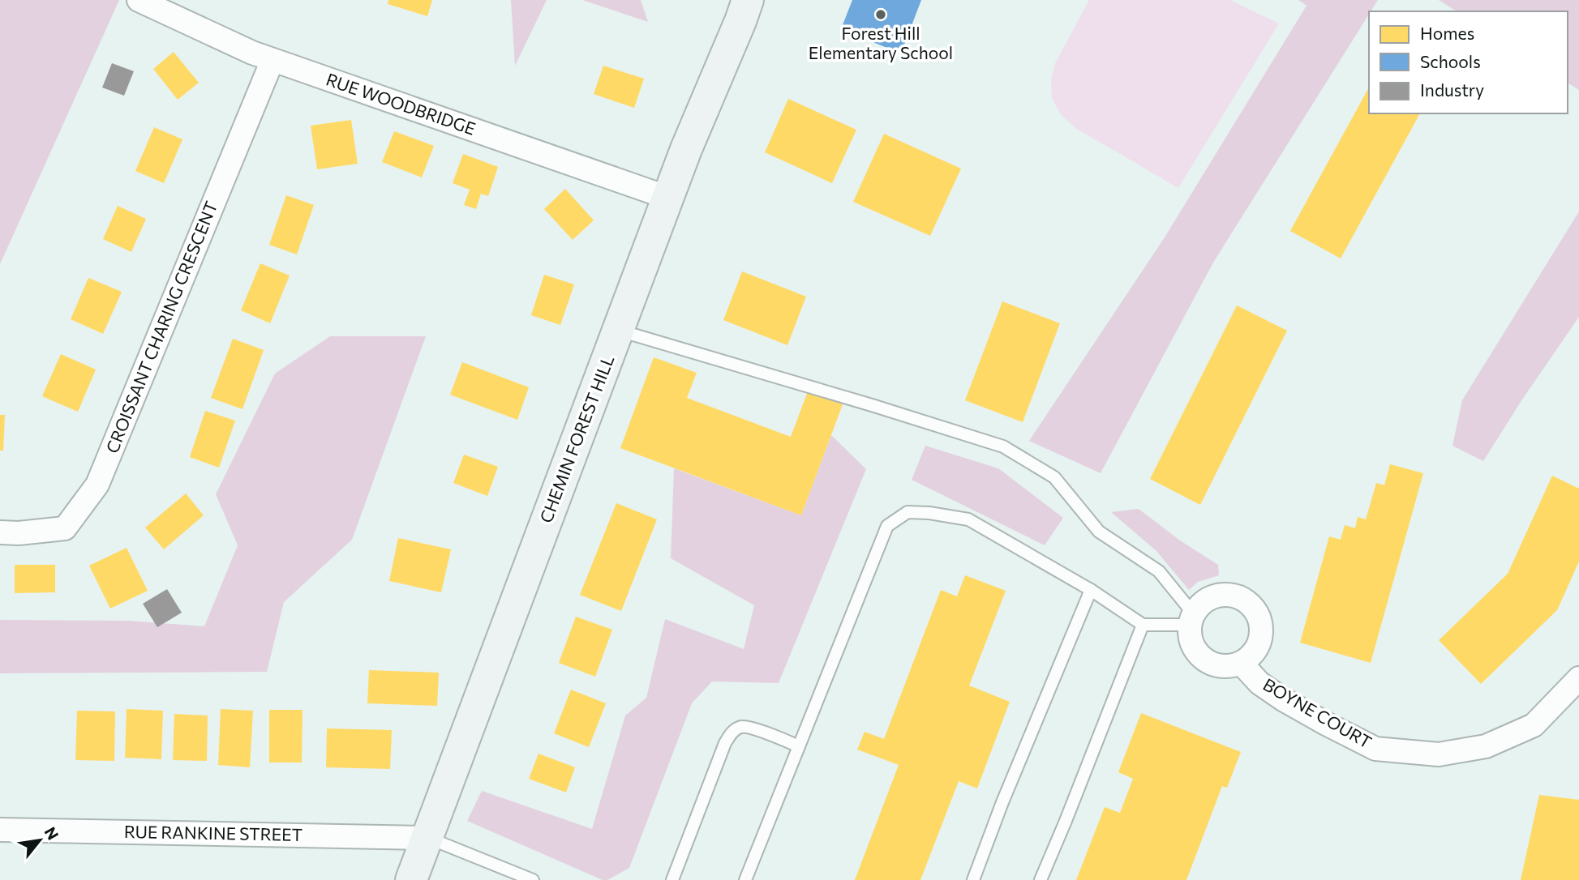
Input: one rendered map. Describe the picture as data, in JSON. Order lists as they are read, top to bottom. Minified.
{"streets":{"street":["RUE WOODBRIDGE","CROISSANT CHARING CRESCENT","CHEMIN FOREST HILL","BOYNE COURT","RUE RANKINE STREET"]},"crossings":[["RUE WOODBRIDGE","CROISSANT CHARING CRESCENT"],["RUE WOODBRIDGE","CHEMIN FOREST HILL"],["CHEMIN FOREST HILL","RUE RANKINE STREET"]],"places":["Forest Hill Elementary School"],"legend":["Homes","Schools","Industry"],"north":"top right"}
